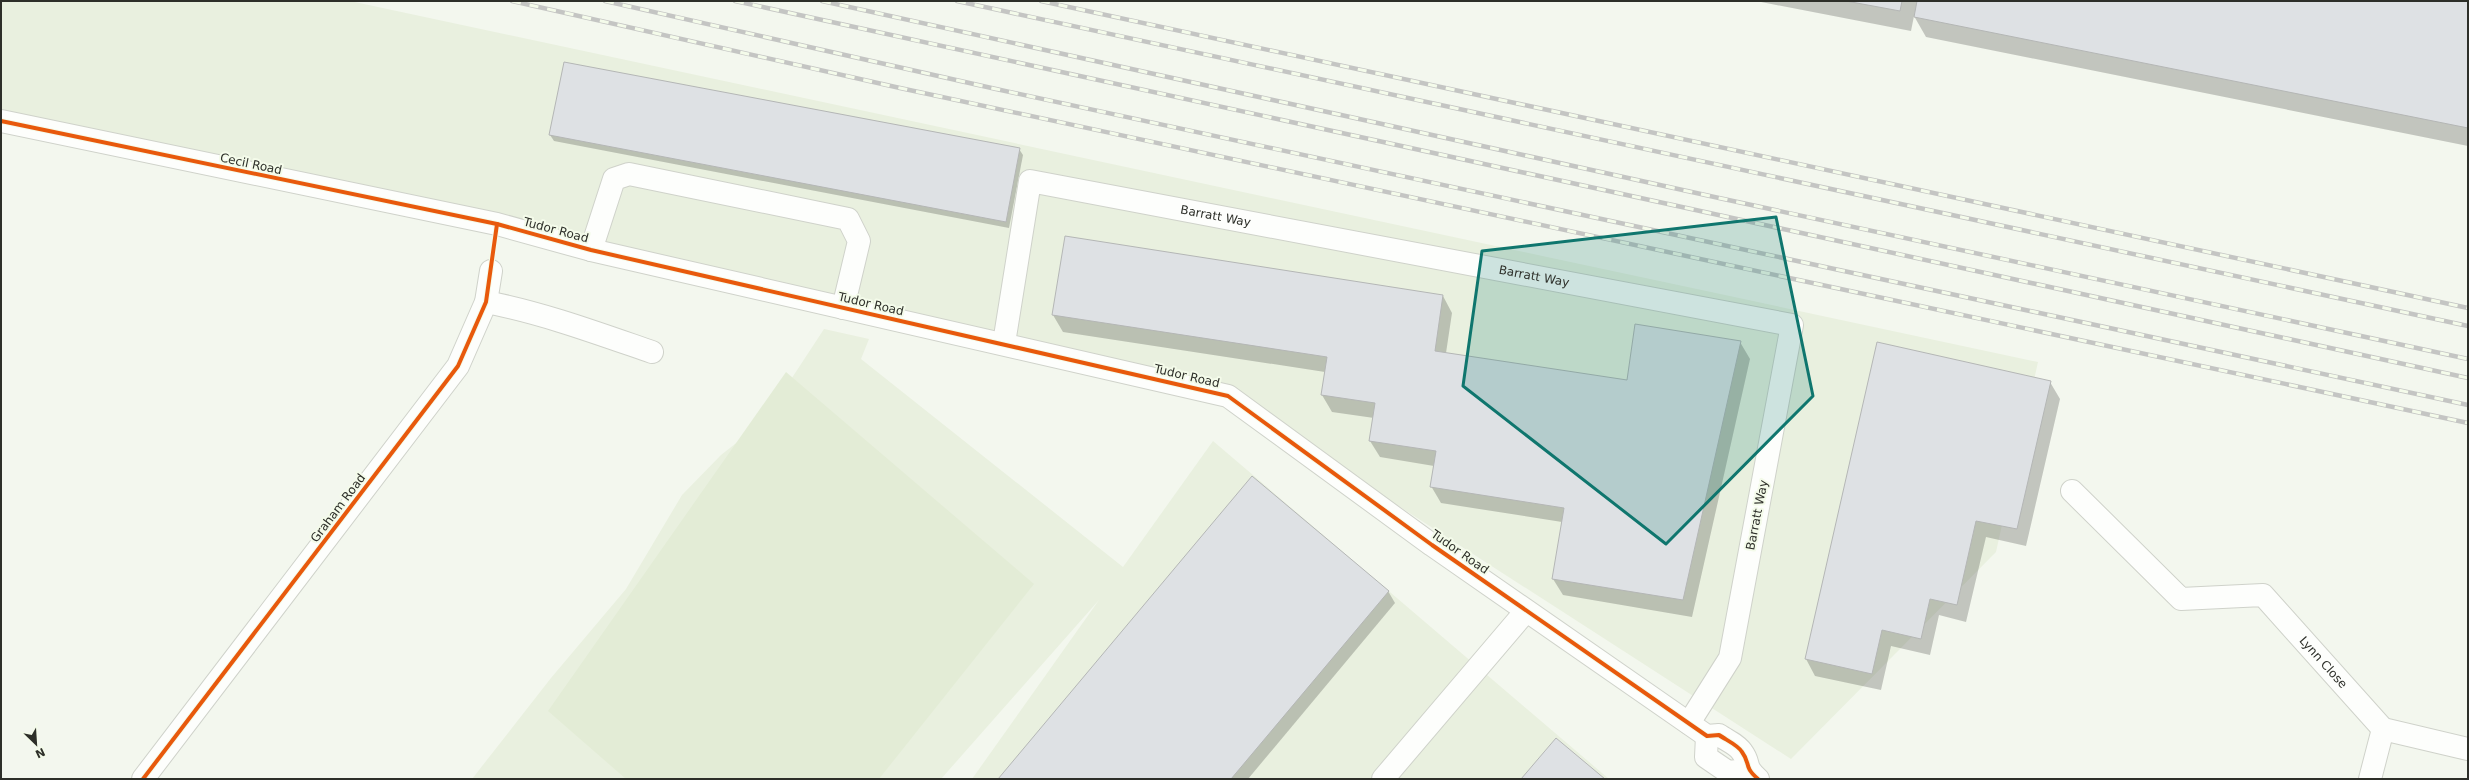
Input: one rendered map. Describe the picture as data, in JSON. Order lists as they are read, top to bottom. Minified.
{"streets":{"street":["Cecil Road","Barratt Way","Tudor Road","Graham Road","Lynn Close"]},"crossings":[["Cecil Road","Tudor Road"],["Barratt Way","Tudor Road"]],"north":"bottom right"}
